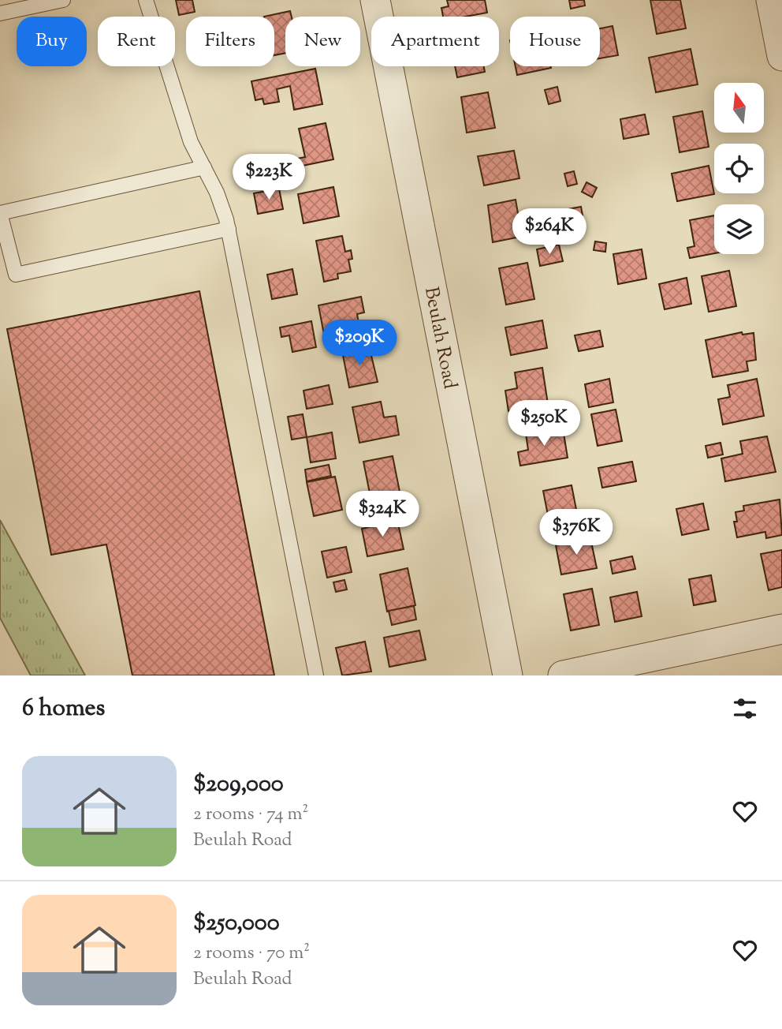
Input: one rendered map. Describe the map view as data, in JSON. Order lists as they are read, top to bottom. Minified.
{"streets":{"street":["Beulah Road"]},"north":"top","page":{"chip":["Buy","Rent","Filters","New","Apartment","House"],"price":["$223K","$264K","$209K","$250K","$324K","$376K"],"heading":"6 homes","list":[{"name":"$209,000","note":"2 rooms · 74 m² · Beulah Road"},{"name":"$250,000","note":"2 rooms · 70 m² · Beulah Road"}]}}
